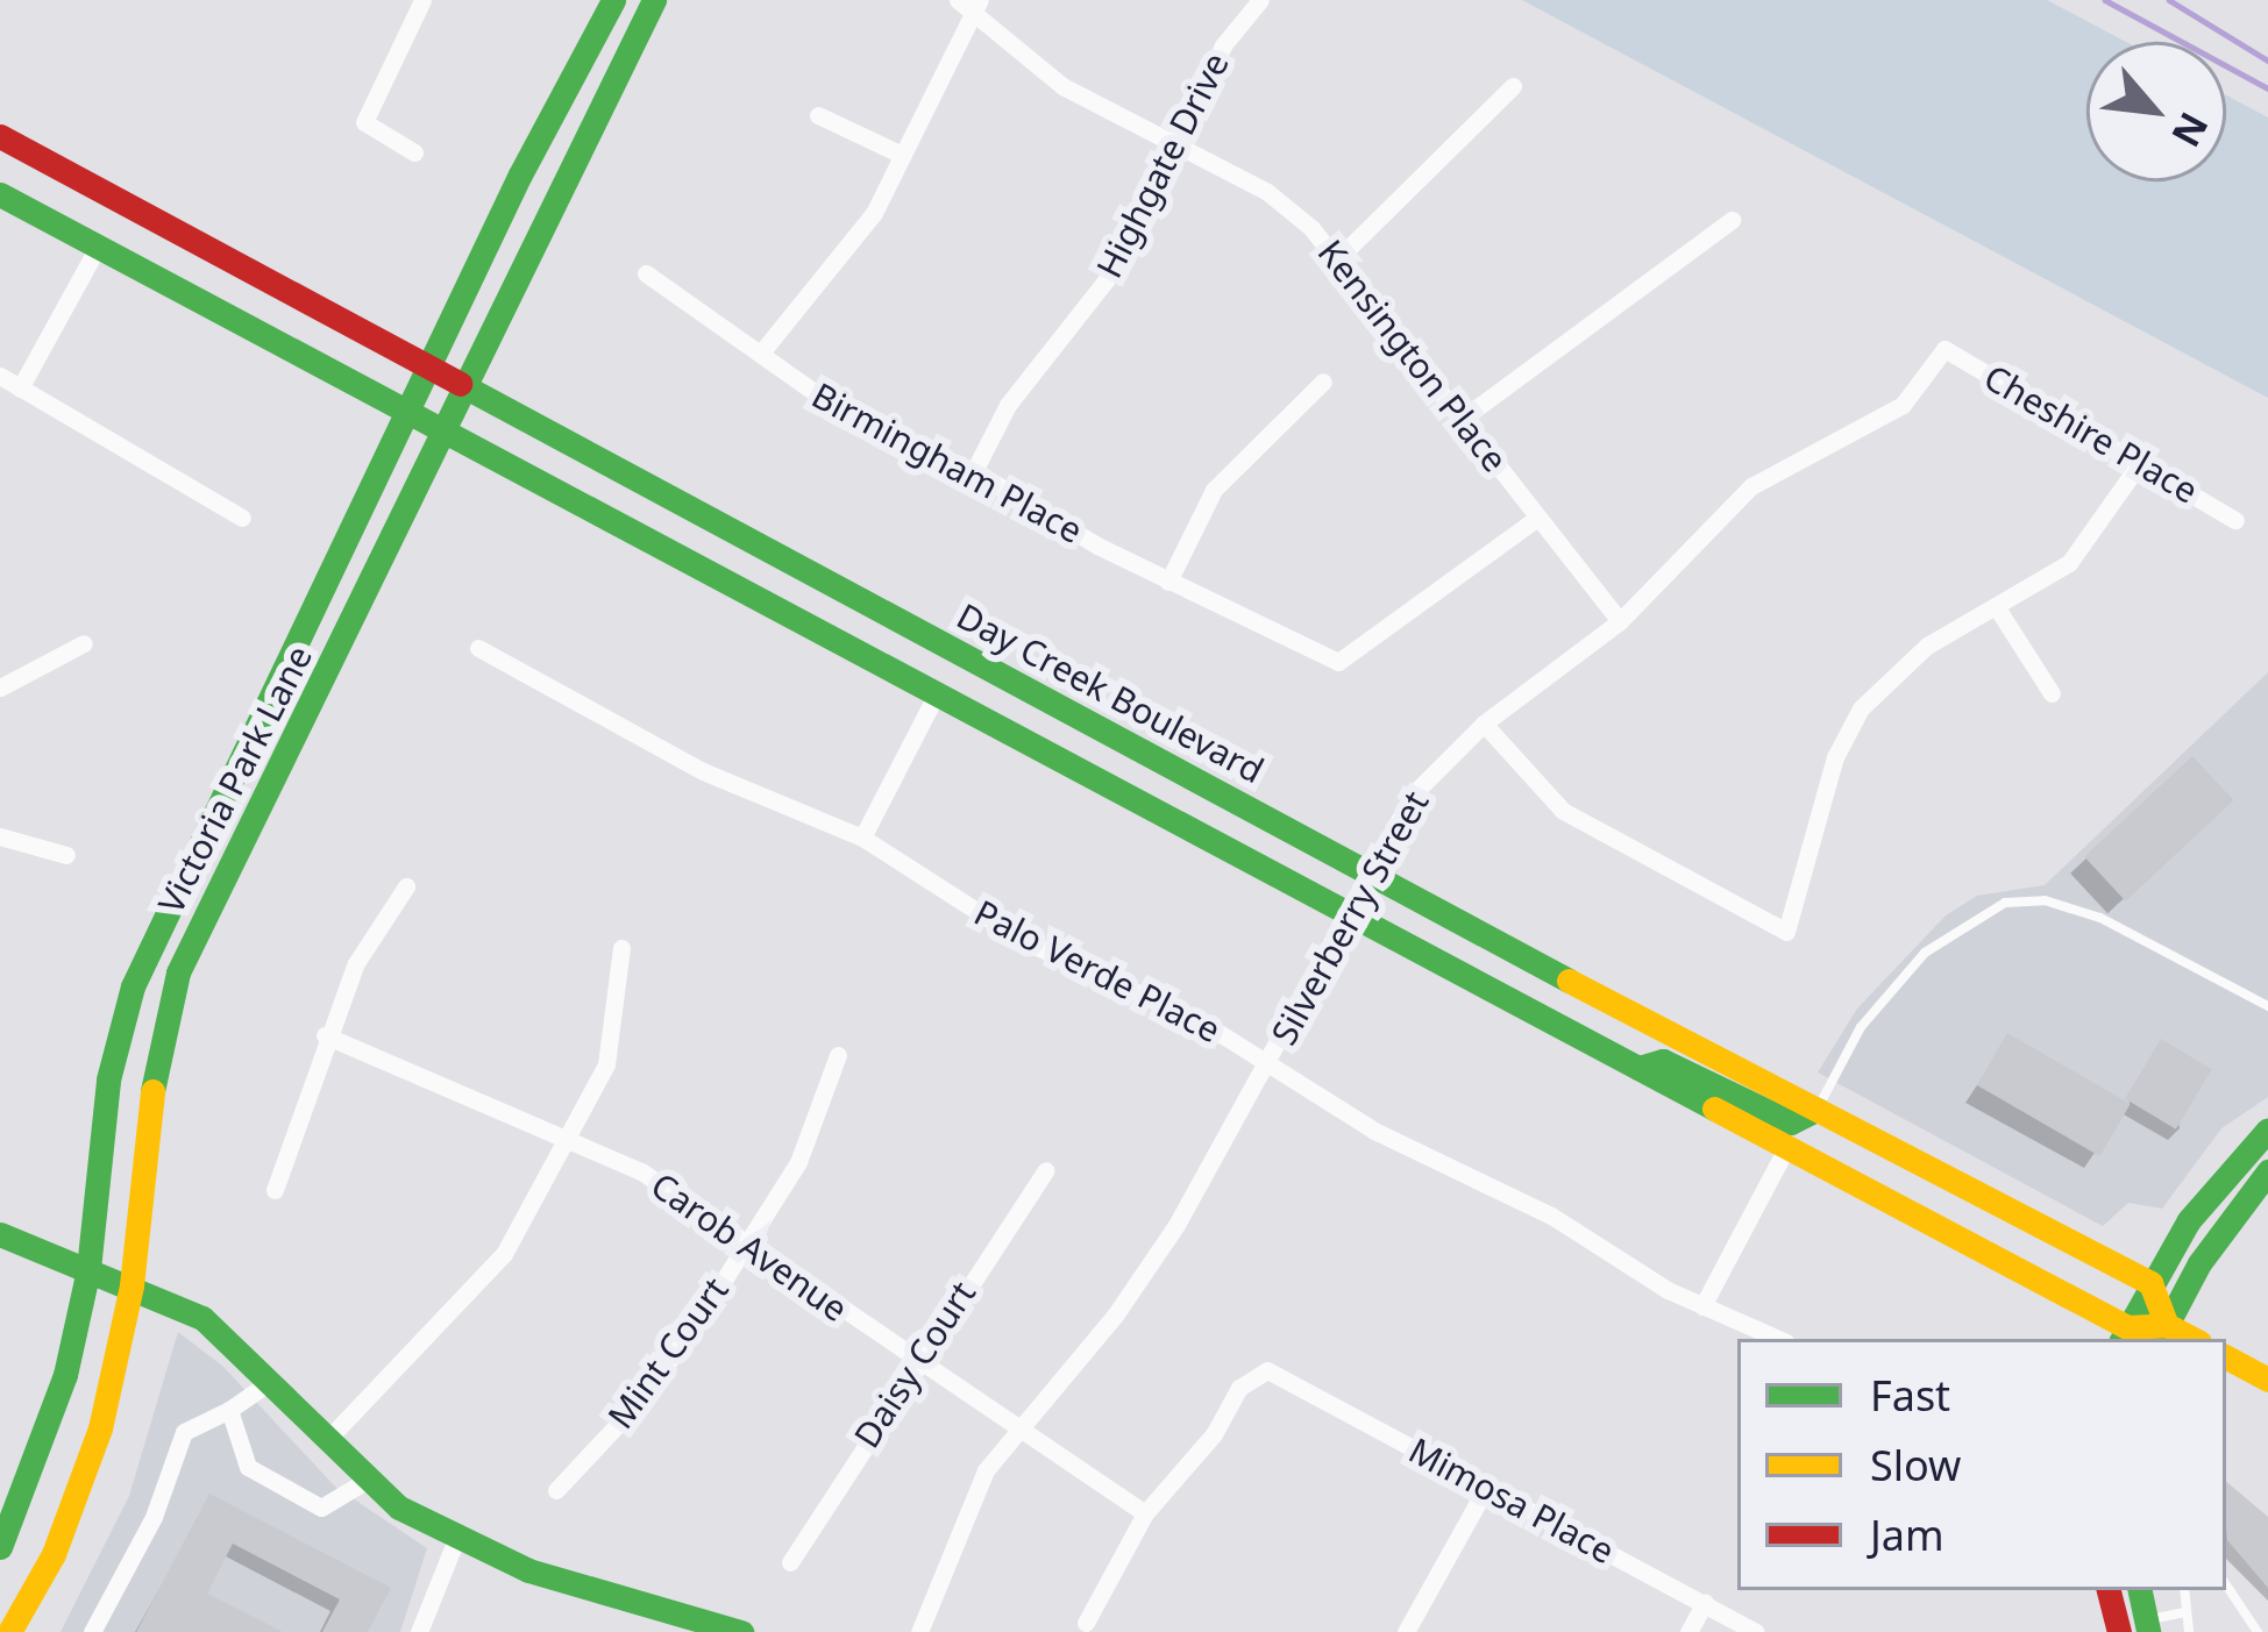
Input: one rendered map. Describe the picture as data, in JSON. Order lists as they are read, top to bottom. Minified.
{"streets":{"main road":["Day Creek Boulevard","Victoria Park Lane"],"street":["Highgate Drive","Kensington Place","Cheshire Place","Birmingham Place","Silverberry Street","Palo Verde Place","Carob Avenue","Mint Court","Daisy Court","Mimosa Place"]},"crossings":[["Highgate Drive","Kensington Place"],["Highgate Drive","Birmingham Place"],["Kensington Place","Birmingham Place"],["Kensington Place","Silverberry Street"],["Cheshire Place","Silverberry Street"],["Day Creek Boulevard","Victoria Park Lane"],["Day Creek Boulevard","Silverberry Street"],["Silverberry Street","Palo Verde Place"],["Silverberry Street","Carob Avenue"],["Carob Avenue","Mint Court"],["Carob Avenue","Daisy Court"],["Carob Avenue","Mimosa Place"]],"legend":["Fast","Slow","Jam"],"north":"bottom right"}
